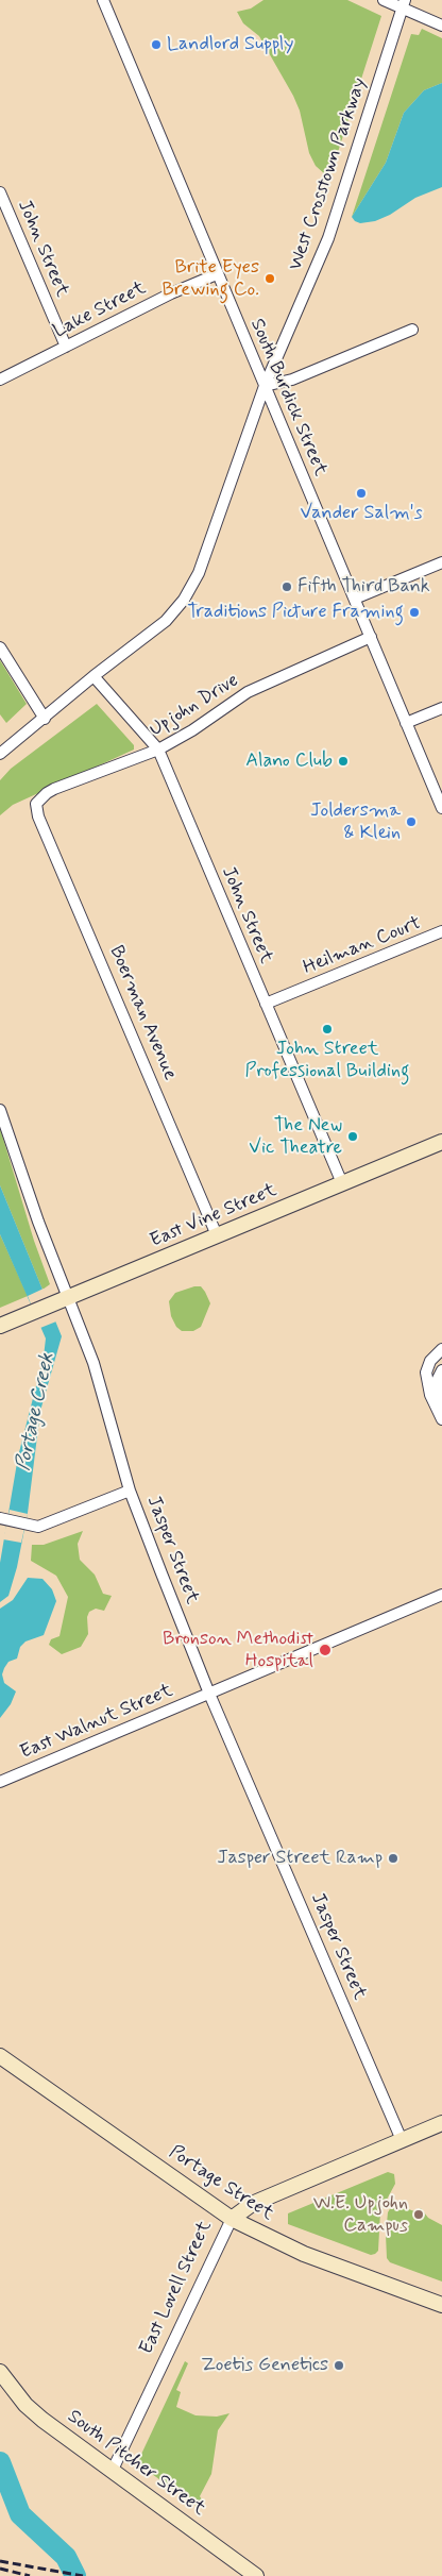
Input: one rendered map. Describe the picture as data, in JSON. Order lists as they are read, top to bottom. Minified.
{"streets":{"street":["West Crosstown Parkway","John Street","Lake Street","South Burdick Street","Upjohn Drive","Heilman Court","Boerman Avenue","East Vine Street","Jasper Street","East Walnut Street","Portage Street","East Lovell Street","South Pitcher Street"]},"crossings":[["West Crosstown Parkway","John Street"],["West Crosstown Parkway","South Burdick Street"],["John Street","Lake Street"],["John Street","Upjohn Drive"],["John Street","Heilman Court"],["John Street","East Vine Street"],["Lake Street","South Burdick Street"],["South Burdick Street","Upjohn Drive"],["Upjohn Drive","Boerman Avenue"],["Boerman Avenue","East Vine Street"],["East Vine Street","Jasper Street"],["Jasper Street","East Walnut Street"],["Jasper Street","East Lovell Street"],["Portage Street","East Lovell Street"],["East Lovell Street","South Pitcher Street"]],"water":["Portage Creek"],"places":["Landlord Supply","Brite Eyes Brewing Co.","Vander Salm's","Fifth Third Bank","Traditions Picture Framing","Alano Club","Joldersma & Klein","John Street Professional Building","The New Vic Theatre","Bronson Methodist Hospital","Jasper Street Ramp","W.E. Upjohn Campus","Zoetis Genetics"]}
